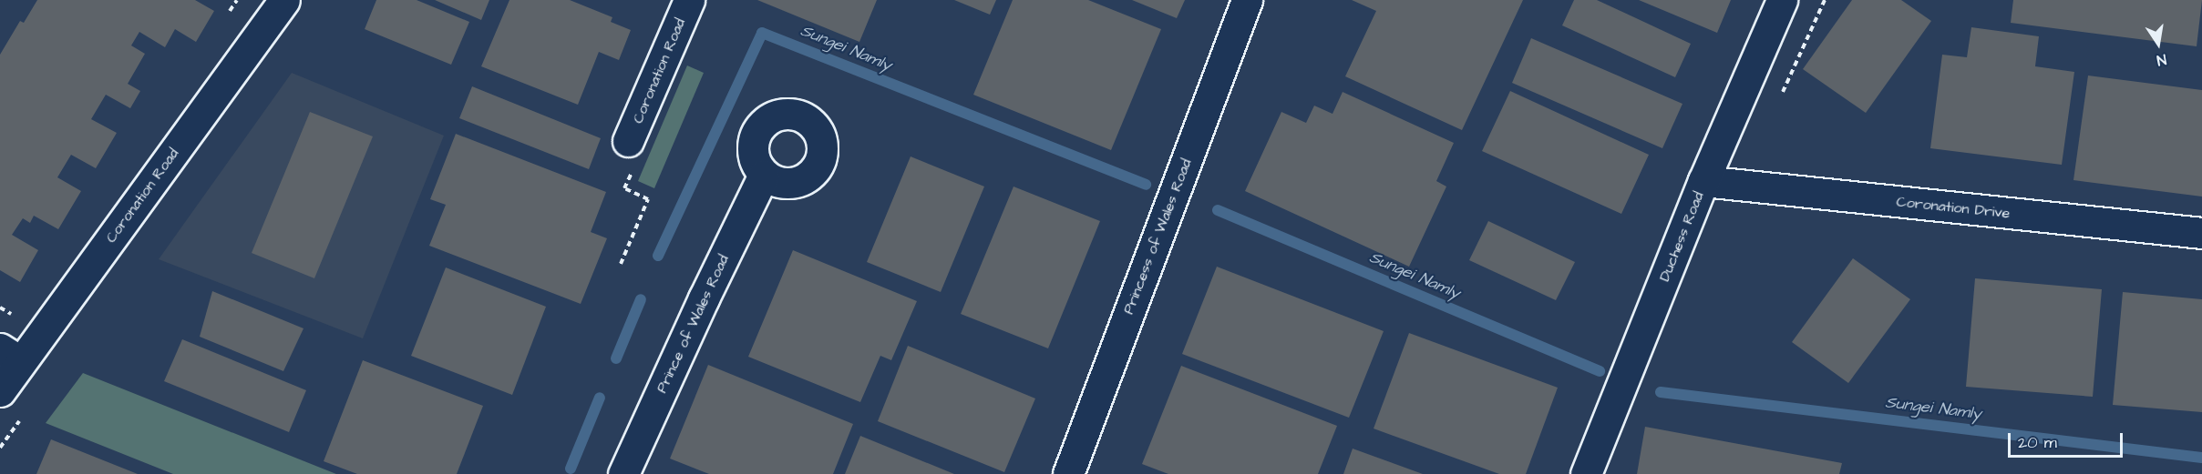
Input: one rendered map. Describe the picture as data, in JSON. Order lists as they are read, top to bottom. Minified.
{"streets":{"street":["Coronation Road","Coronation Drive","Princess of Wales Road","Duchess Road","Prince of Wales Road"]},"crossings":[["Coronation Drive","Duchess Road"]],"water":["Sungei Namly"],"scale_bar":"20 m","north":"bottom"}
